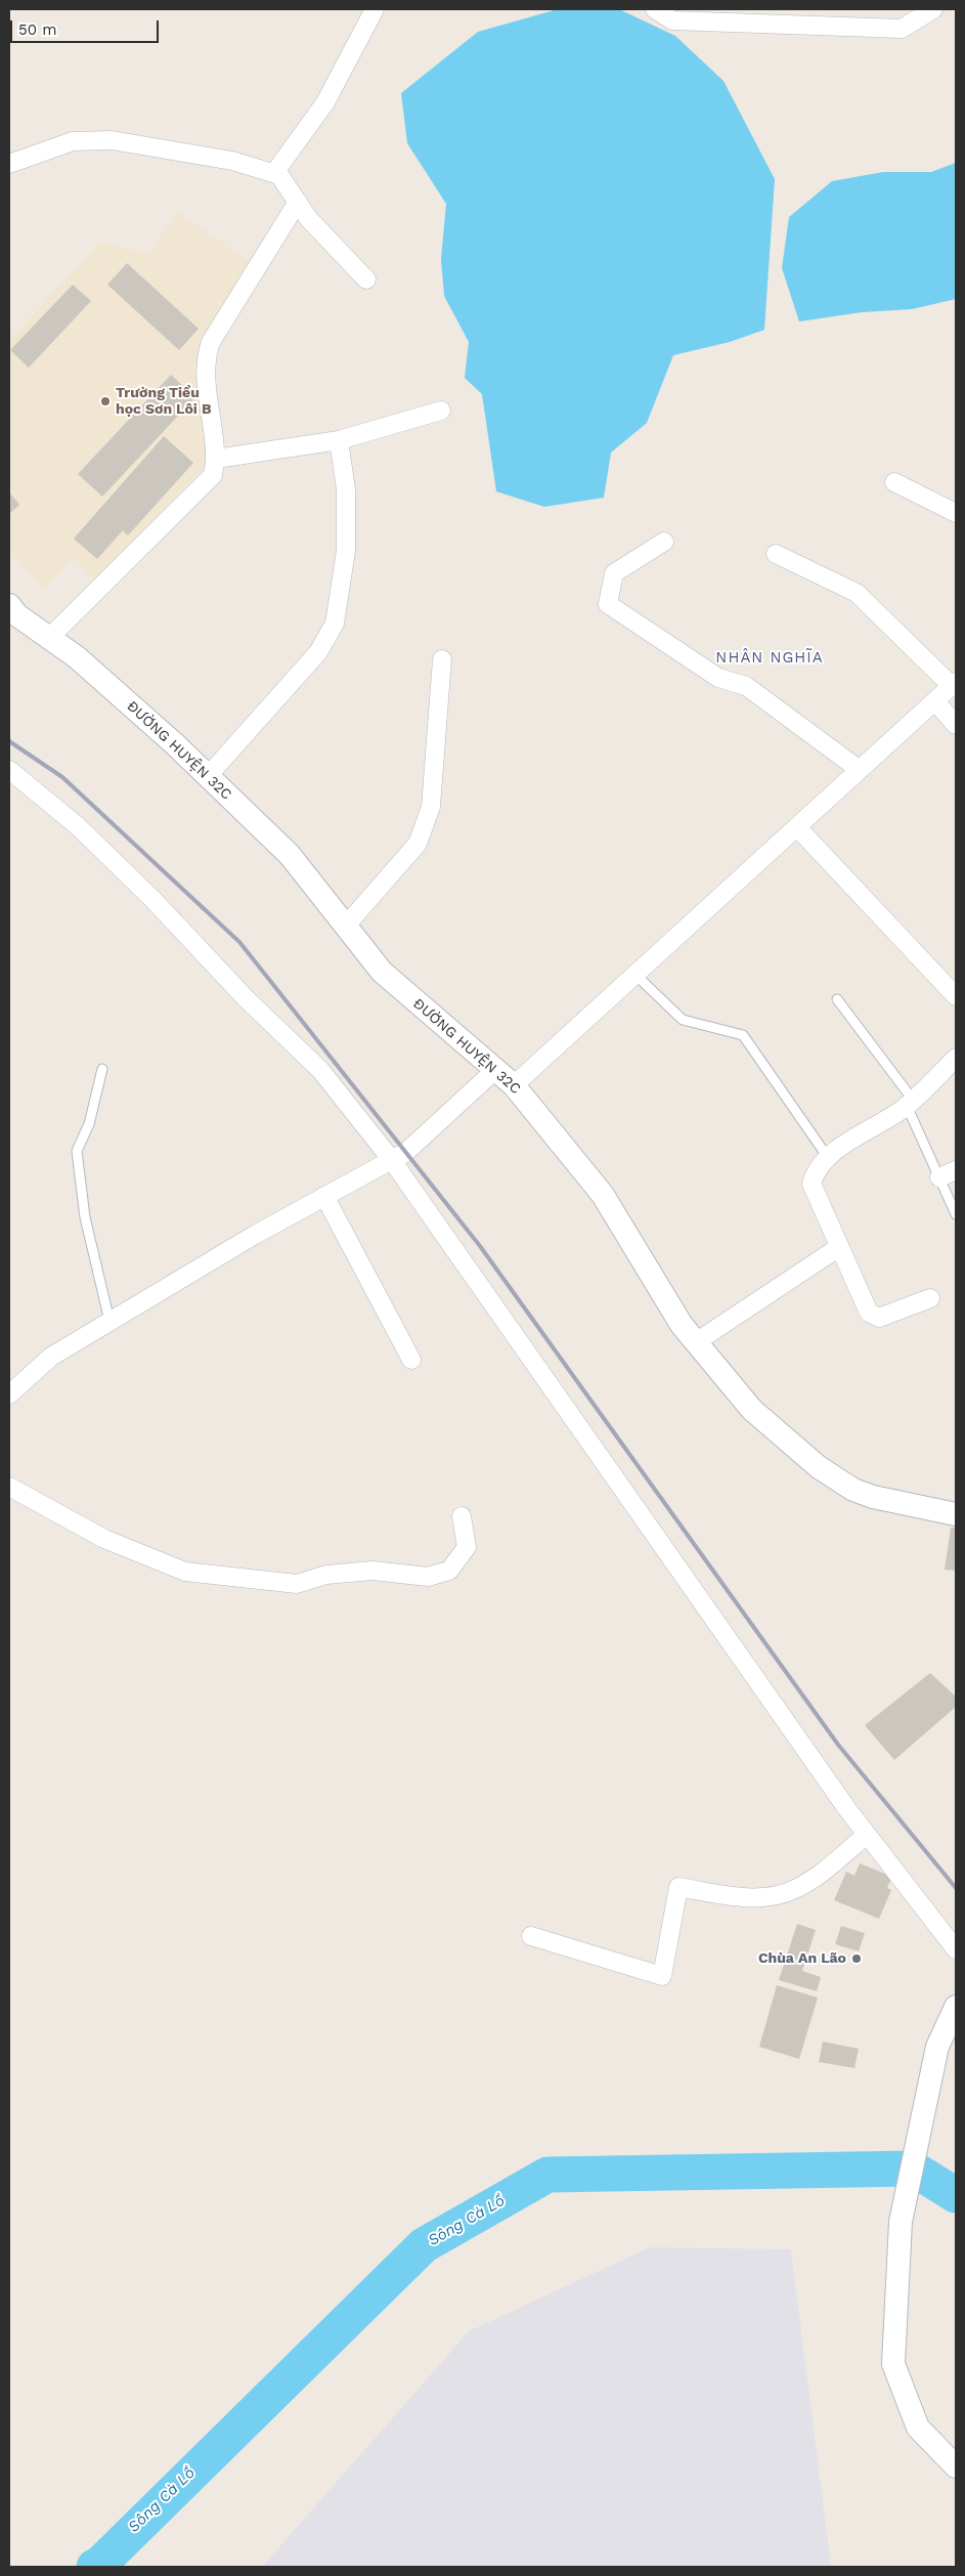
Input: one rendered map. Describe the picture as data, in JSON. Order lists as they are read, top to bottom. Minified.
{"streets":{"street":["ĐƯỜNG HUYỆN 32C"]},"districts":["NHÂN NGHĨA"],"water":["Sông Cà Lồ"],"places":["Trường Tiểu học Sơn Lôi B","Chùa An Lão"],"scale_bar":"50 m"}
